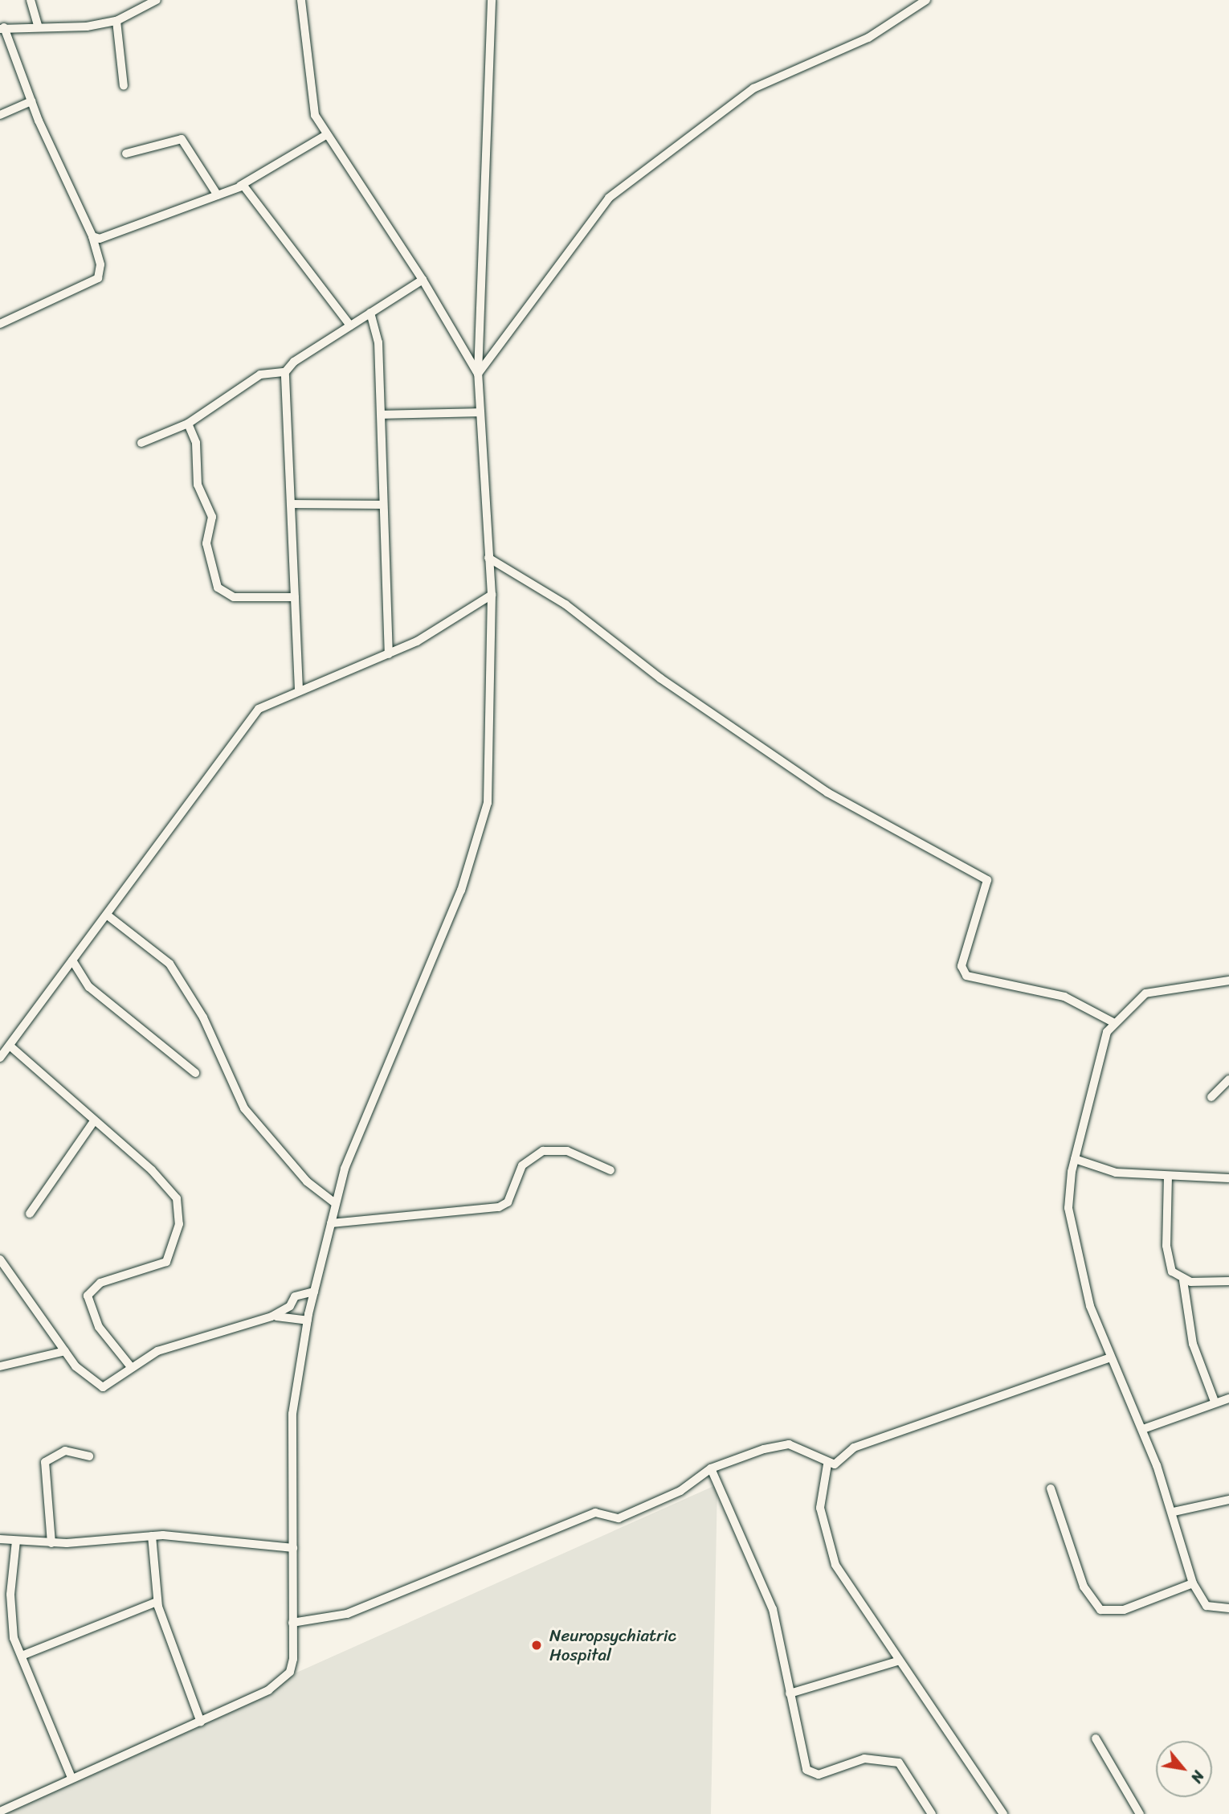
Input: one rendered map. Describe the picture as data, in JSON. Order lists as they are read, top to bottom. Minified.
{"places":["Neuropsychiatric Hospital"],"north":"bottom right"}
